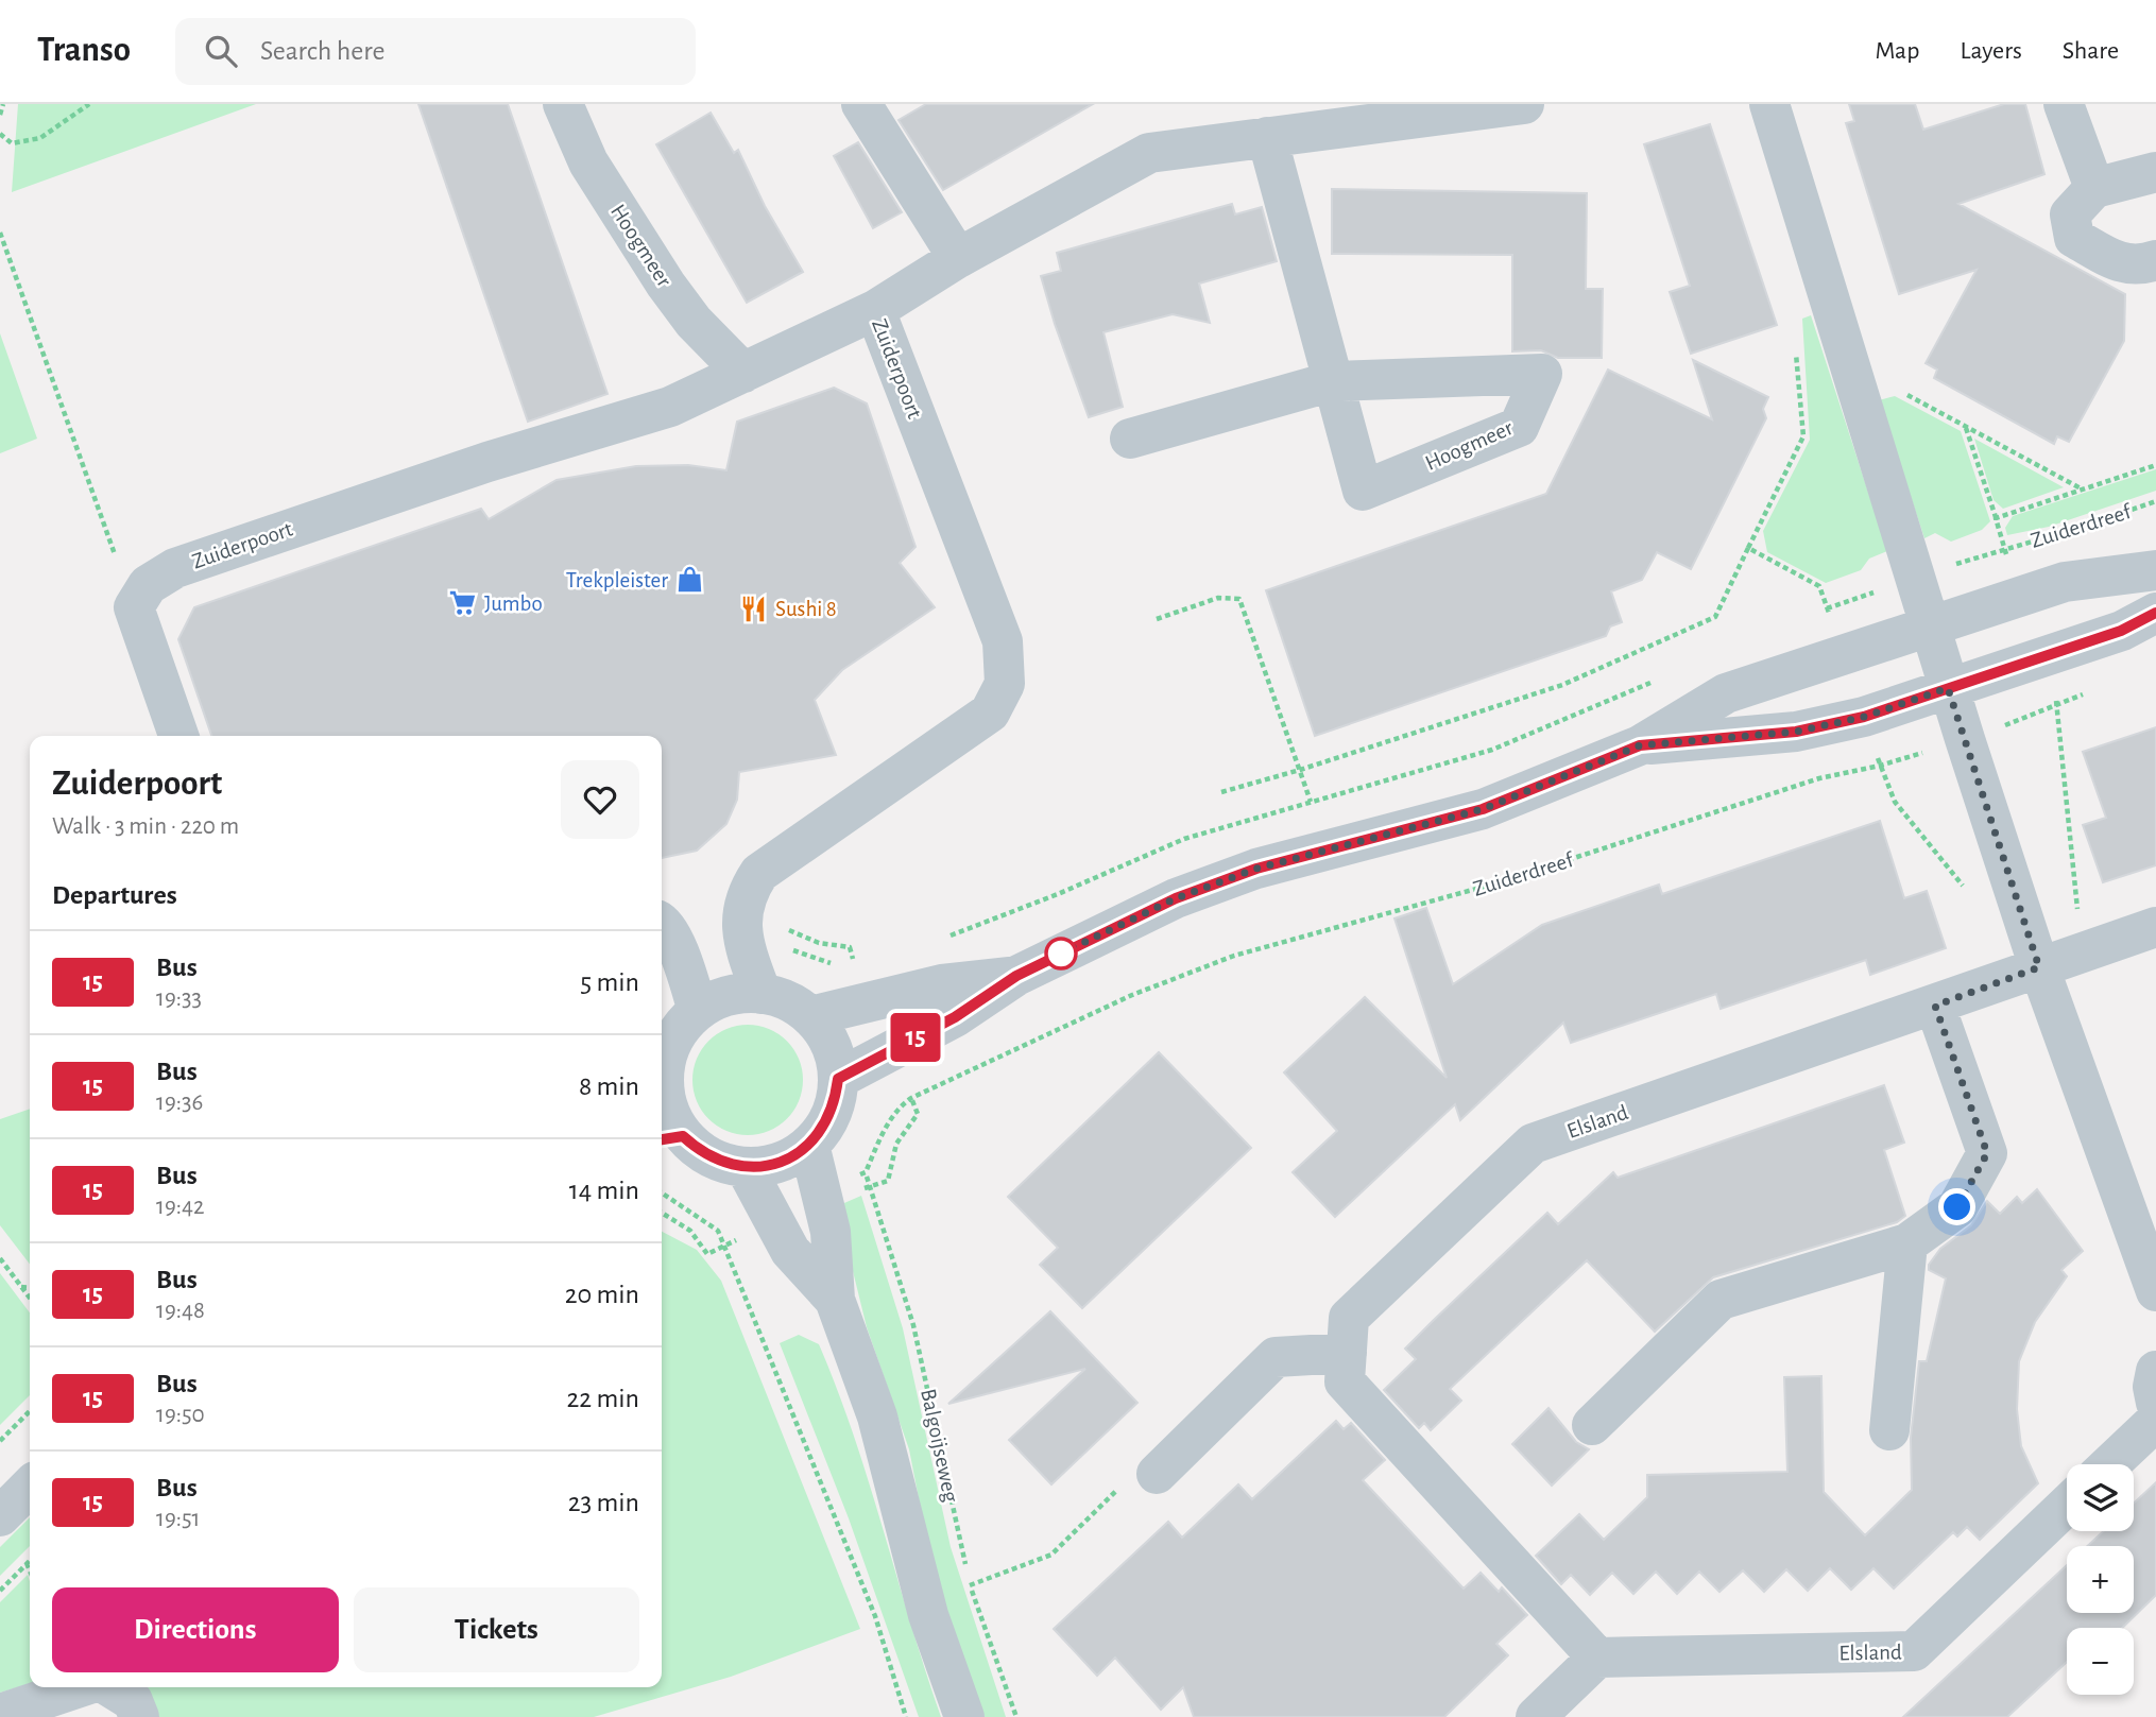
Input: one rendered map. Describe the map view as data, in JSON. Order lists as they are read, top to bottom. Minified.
{"streets":{"street":["Hoogmeer","Zuiderpoort","Elsland"],"path":["Zuiderdreef","Balgoijseweg"]},"crossings":[["Hoogmeer","Zuiderpoort"],["Zuiderdreef","Balgoijseweg"]],"places":{"shop":["Trekpleister"],"supermarket":["Jumbo"],"restaurant":["Sushi 8"]},"lines":["bus line 15"],"page":{"header":"Transo","search":"Search here","nav":["Map","Layers","Share"],"on_map":"15","heading":[["Zuiderpoort","Walk · 3 min · 220 m"],"Departures"],"list":[{"mark":"15","name":"Bus","note":"19:33","value":"5 min"},{"mark":"15","name":"Bus","note":"19:36","value":"8 min"},{"mark":"15","name":"Bus","note":"19:42","value":"14 min"},{"mark":"15","name":"Bus","note":"19:48","value":"20 min"},{"mark":"15","name":"Bus","note":"19:50","value":"22 min"},{"mark":"15","name":"Bus","note":"19:51","value":"23 min"}],"map_buttons":["+","−"],"buttons":["Directions","Tickets"]}}
